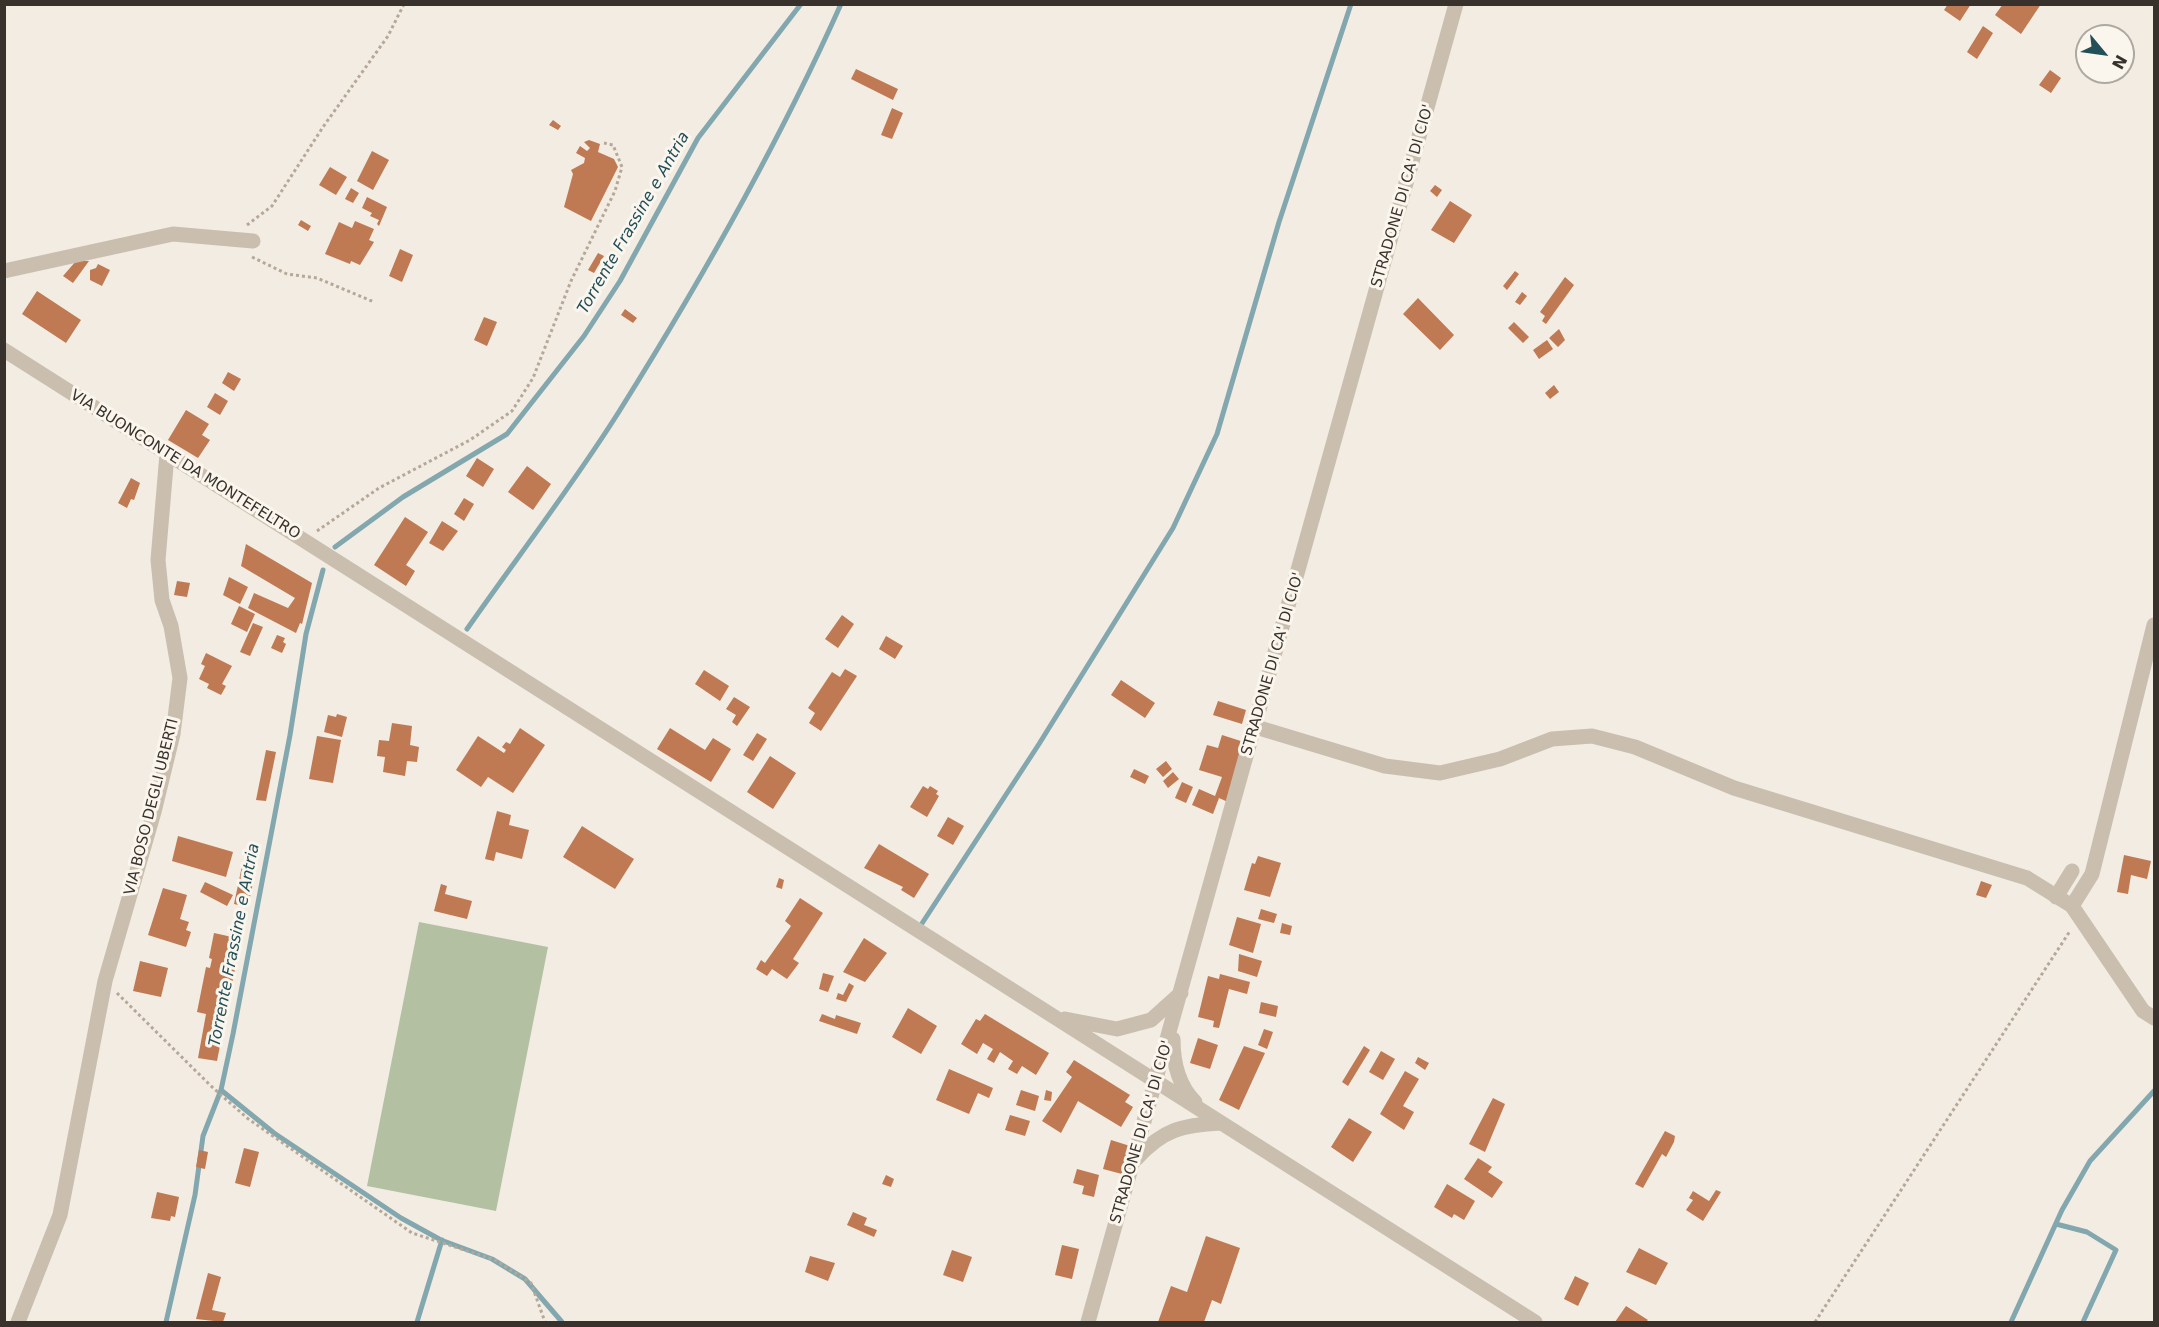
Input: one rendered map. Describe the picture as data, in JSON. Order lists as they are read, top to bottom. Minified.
{"streets":{"street":["STRADONE DI CA' DI CIO'","VIA BUONCONTE DA MONTEFELTRO","VIA BOSO DEGLI UBERTI"]},"crossings":[["VIA BUONCONTE DA MONTEFELTRO","VIA BOSO DEGLI UBERTI"]],"water":["Torrente Frassine e Antria"],"north":"bottom right"}
